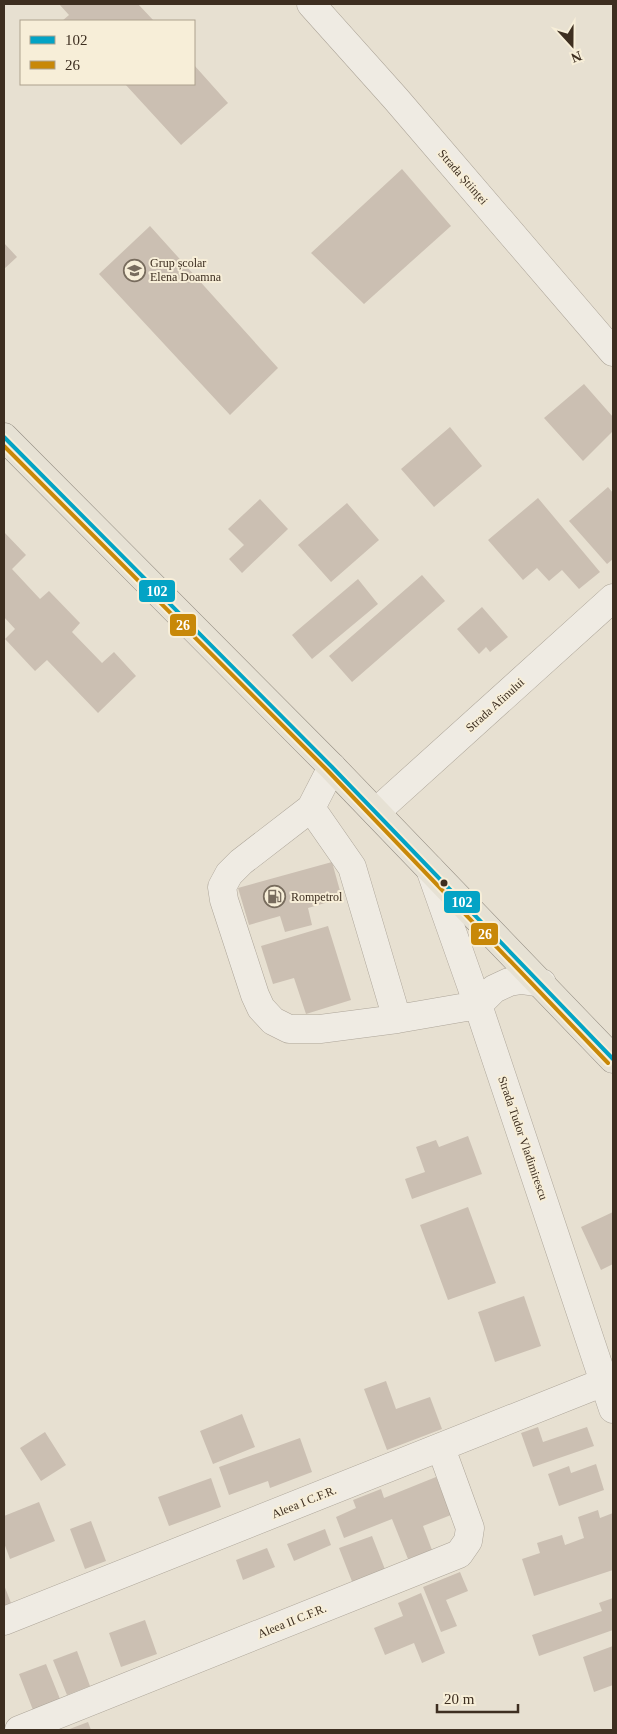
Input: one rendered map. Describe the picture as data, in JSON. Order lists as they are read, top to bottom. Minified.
{"streets":{"street":["Strada Științei","Strada Afinului","Strada Tudor Vladimirescu","Aleea I C.F.R.","Aleea II C.F.R."]},"crossings":[["Strada Tudor Vladimirescu","Aleea I C.F.R."],["Aleea I C.F.R.","Aleea II C.F.R."]],"places":{"school or university":["Grup școlar Elena Doamna"],"fuel station":["Rompetrol"]},"lines":["transit line 102","transit line 26"],"legend":["102","26"],"scale_bar":"20 m","north":"bottom"}
